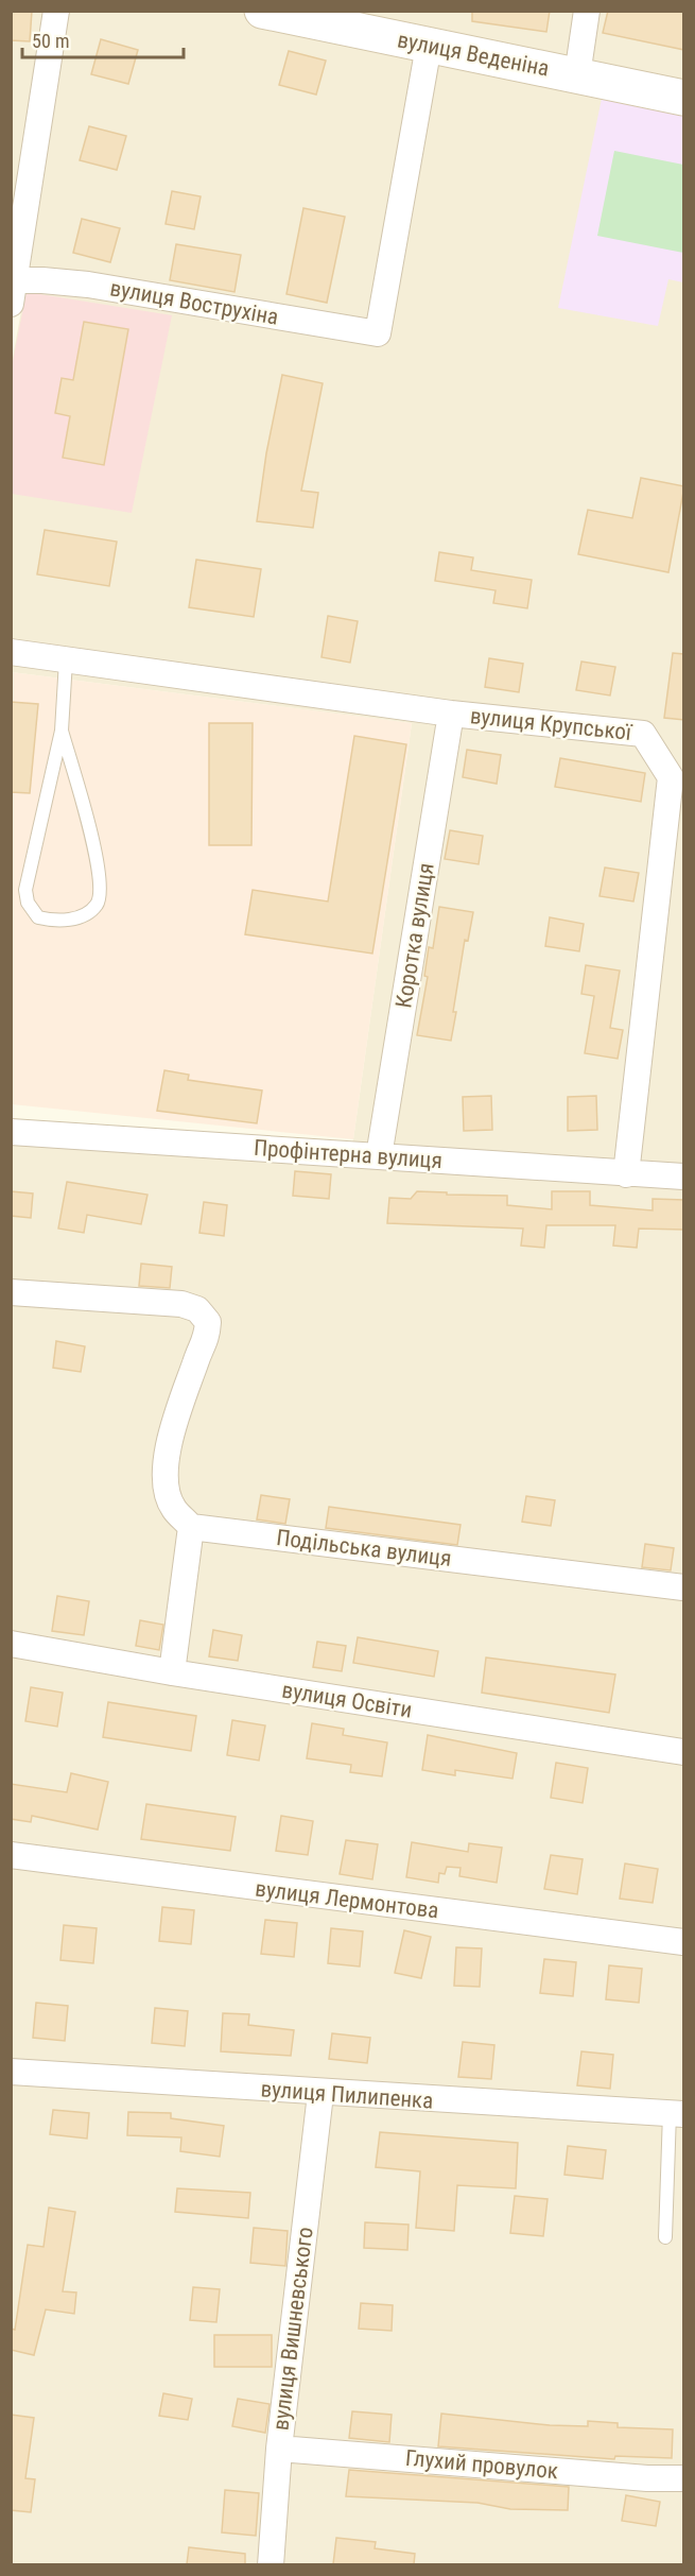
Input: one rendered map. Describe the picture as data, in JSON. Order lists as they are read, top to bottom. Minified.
{"streets":{"street":["вулиця Веденіна","вулиця Вострухіна","вулиця Крупської","Коротка вулиця","Профінтерна вулиця","Подільська вулиця","вулиця Освіти","вулиця Лермонтова","вулиця Пилипенка","вулиця Вишневського","Глухий провулок"]},"crossings":[["вулиця Веденіна","вулиця Вострухіна"],["вулиця Крупської","Коротка вулиця"],["вулиця Крупської","Профінтерна вулиця"],["Коротка вулиця","Профінтерна вулиця"],["вулиця Пилипенка","вулиця Вишневського"],["вулиця Вишневського","Глухий провулок"]],"scale_bar":"50 m"}
